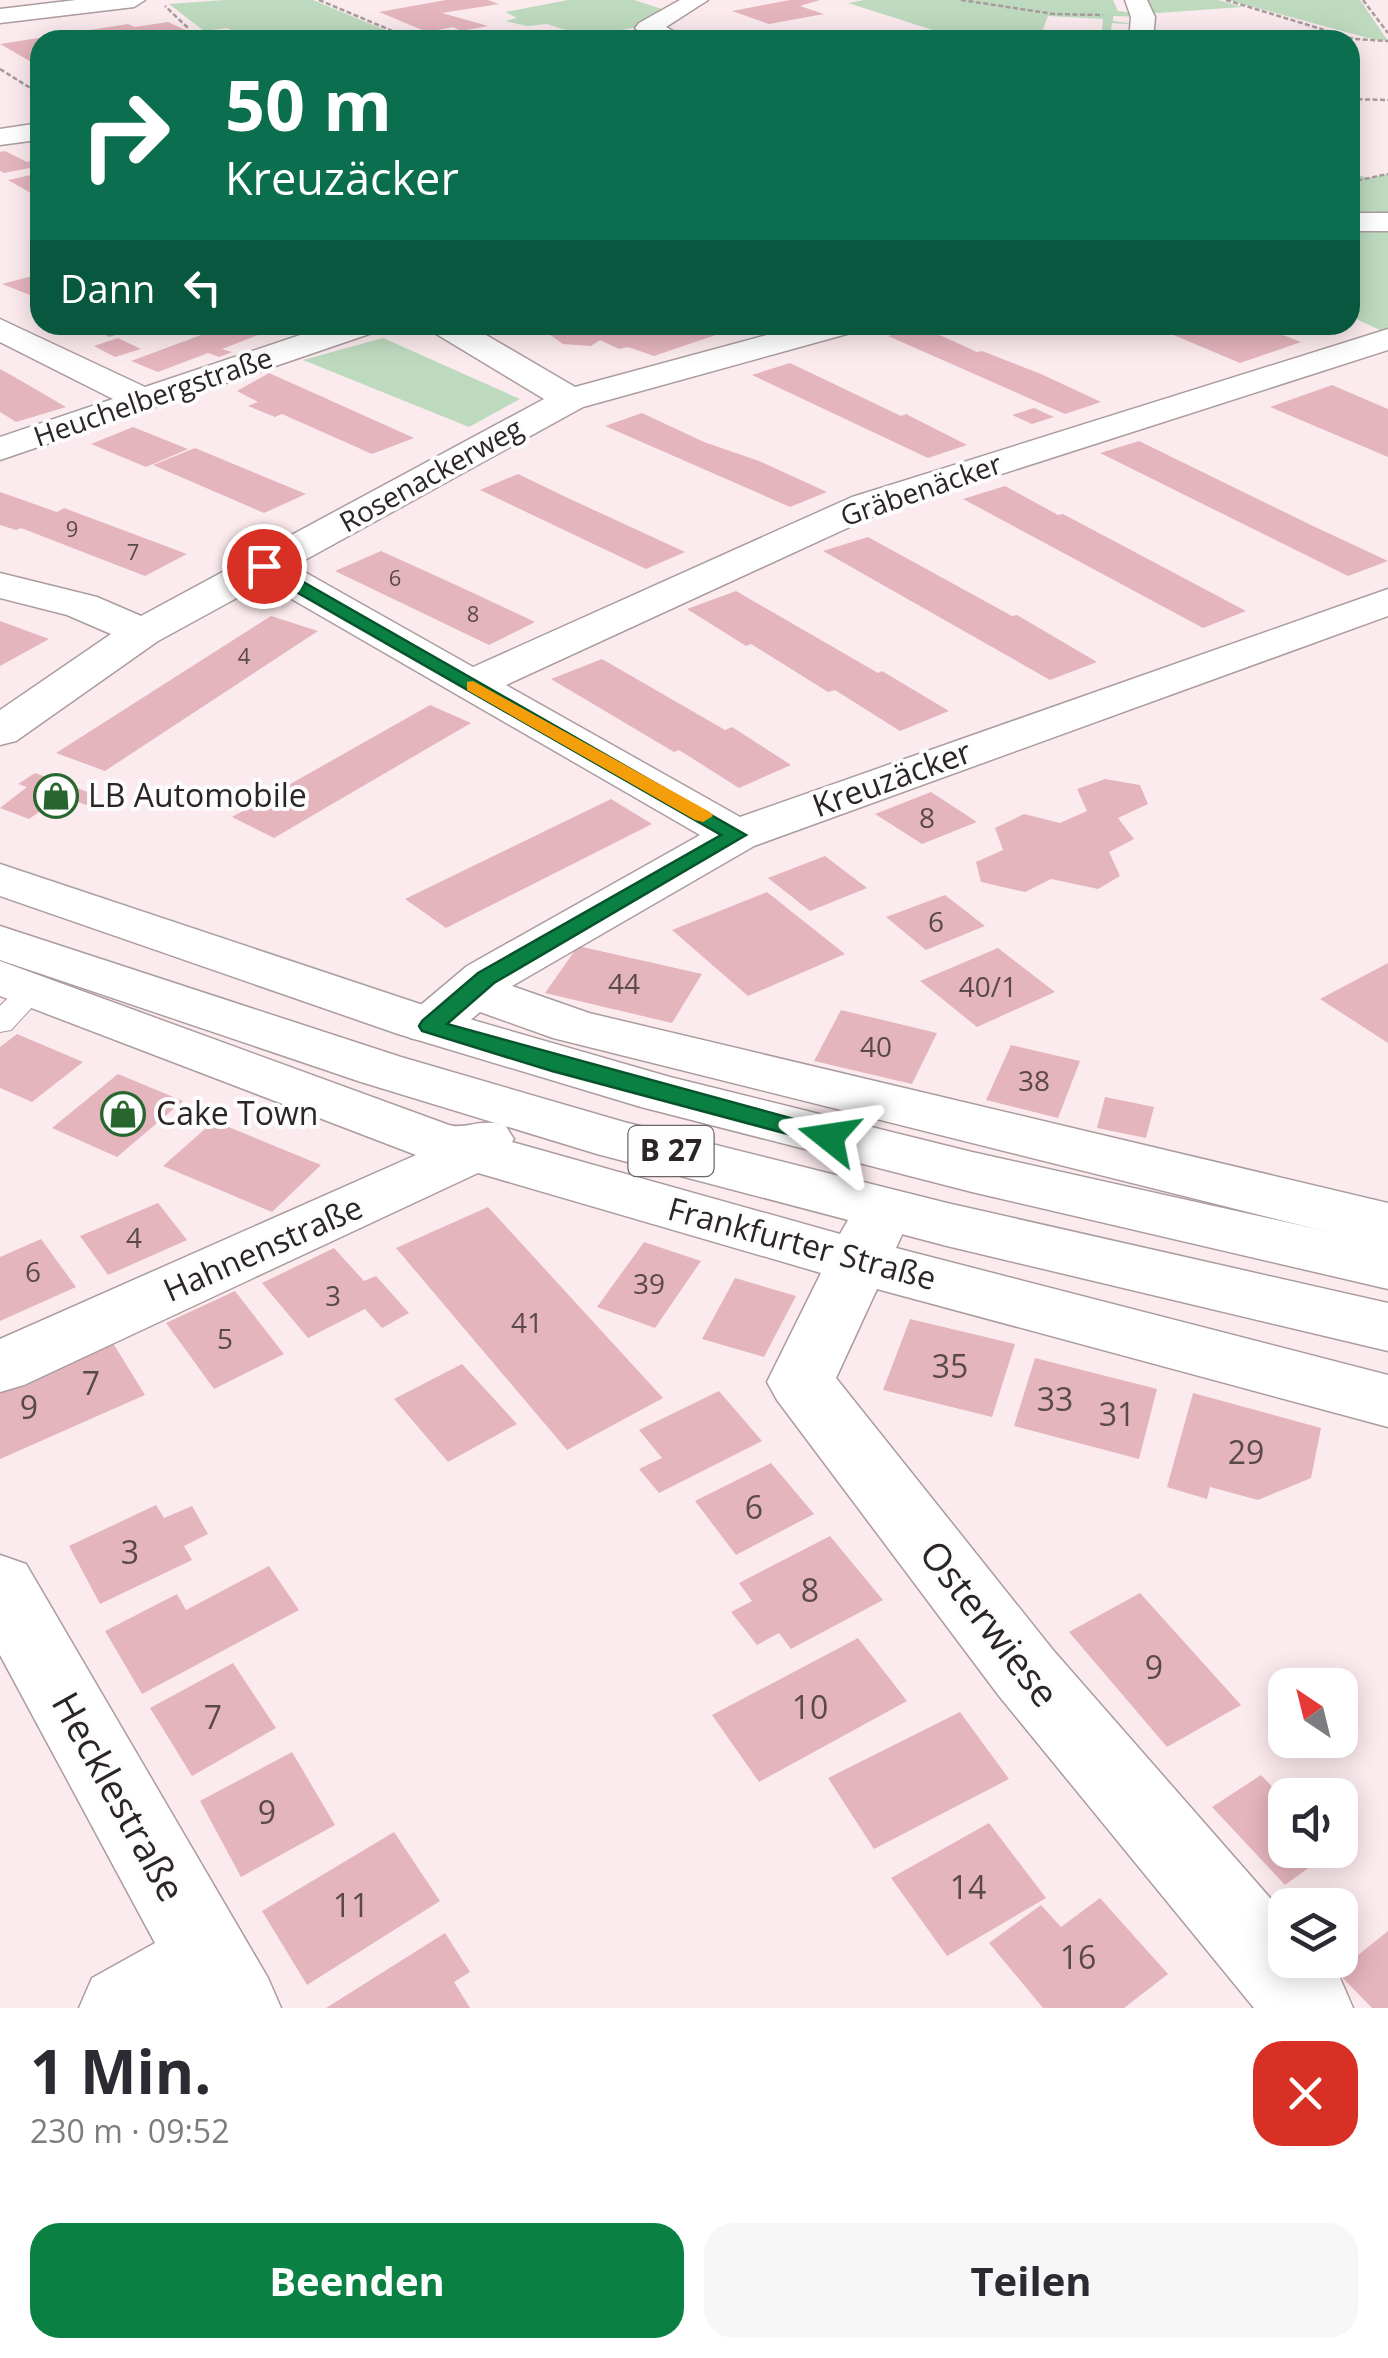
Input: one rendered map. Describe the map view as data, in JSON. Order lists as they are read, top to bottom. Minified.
{"streets":{"street":["Heuchelbergstraße","Rosenackerweg","Gräbenäcker","Kreuzäcker","B 27","Frankfurter Straße","Hahnenstraße","Osterwiese","Hecklestraße"]},"crossings":[["Kreuzäcker","Frankfurter Straße"],["Frankfurter Straße","Hahnenstraße"],["Frankfurter Straße","Osterwiese"]],"places":{"shop":["LB Automobile","Cake Town"]},"house_numbers":["9","7","6","8","4","8","6","44","40/1","40","38","4","6","39","3","41","5","35","7","33","9","31","29","6","3","8","9","10","7","9","14","11","16"],"north":"top left","page":{"turn":["50 m","Kreuzäcker"],"then":"Dann","heading":["1 Min.","230 m · 09:52"],"buttons":["Beenden","Teilen"]}}
